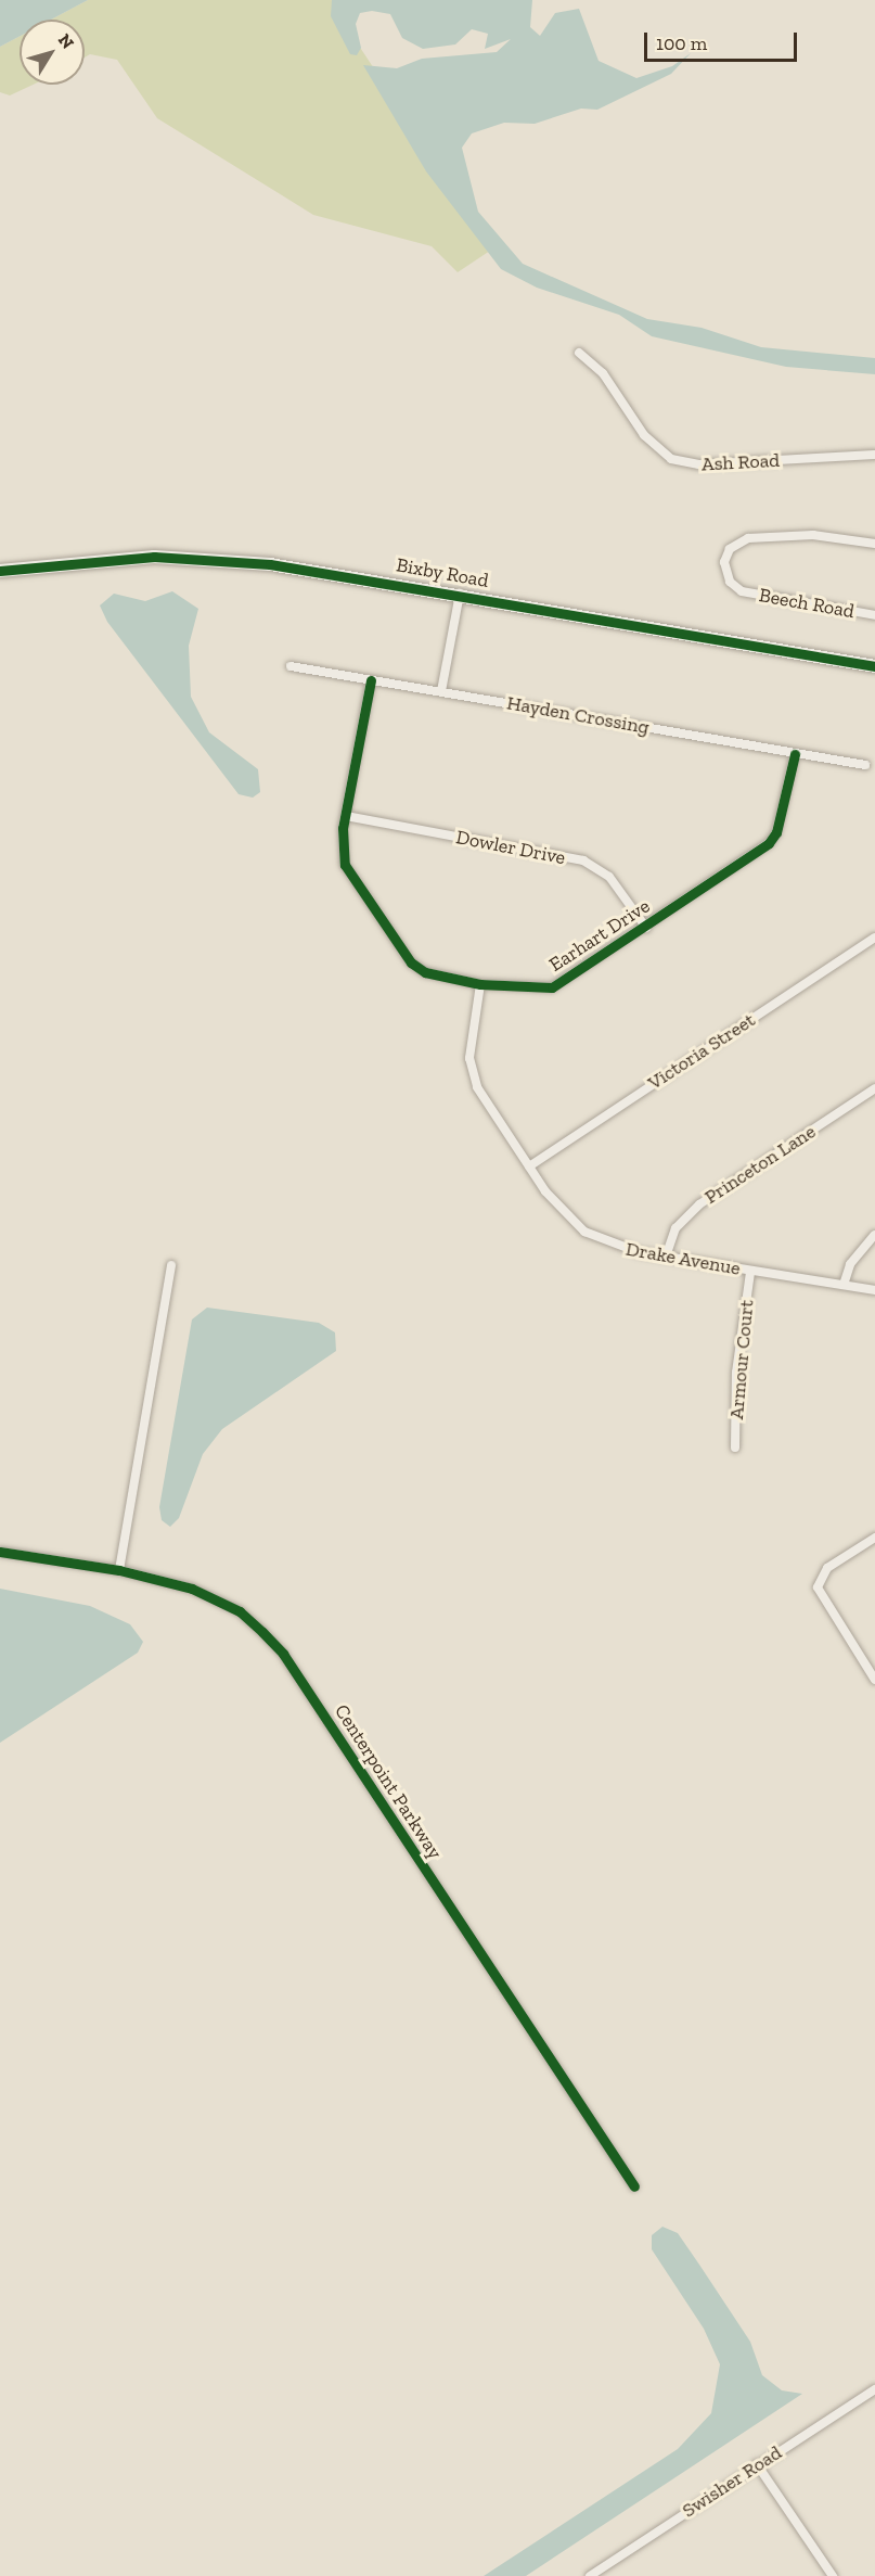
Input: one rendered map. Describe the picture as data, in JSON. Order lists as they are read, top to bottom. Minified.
{"streets":{"street":["Ash Road","Bixby Road","Beech Road","Hayden Crossing","Dowler Drive","Earhart Drive","Victoria Street","Princeton Lane","Drake Avenue","Armour Court","Centerpoint Parkway","Swisher Road"]},"crossings":[["Hayden Crossing","Earhart Drive"],["Dowler Drive","Earhart Drive"],["Earhart Drive","Drake Avenue"],["Victoria Street","Drake Avenue"],["Princeton Lane","Drake Avenue"],["Drake Avenue","Armour Court"]],"scale_bar":"100 m","north":"top right"}
